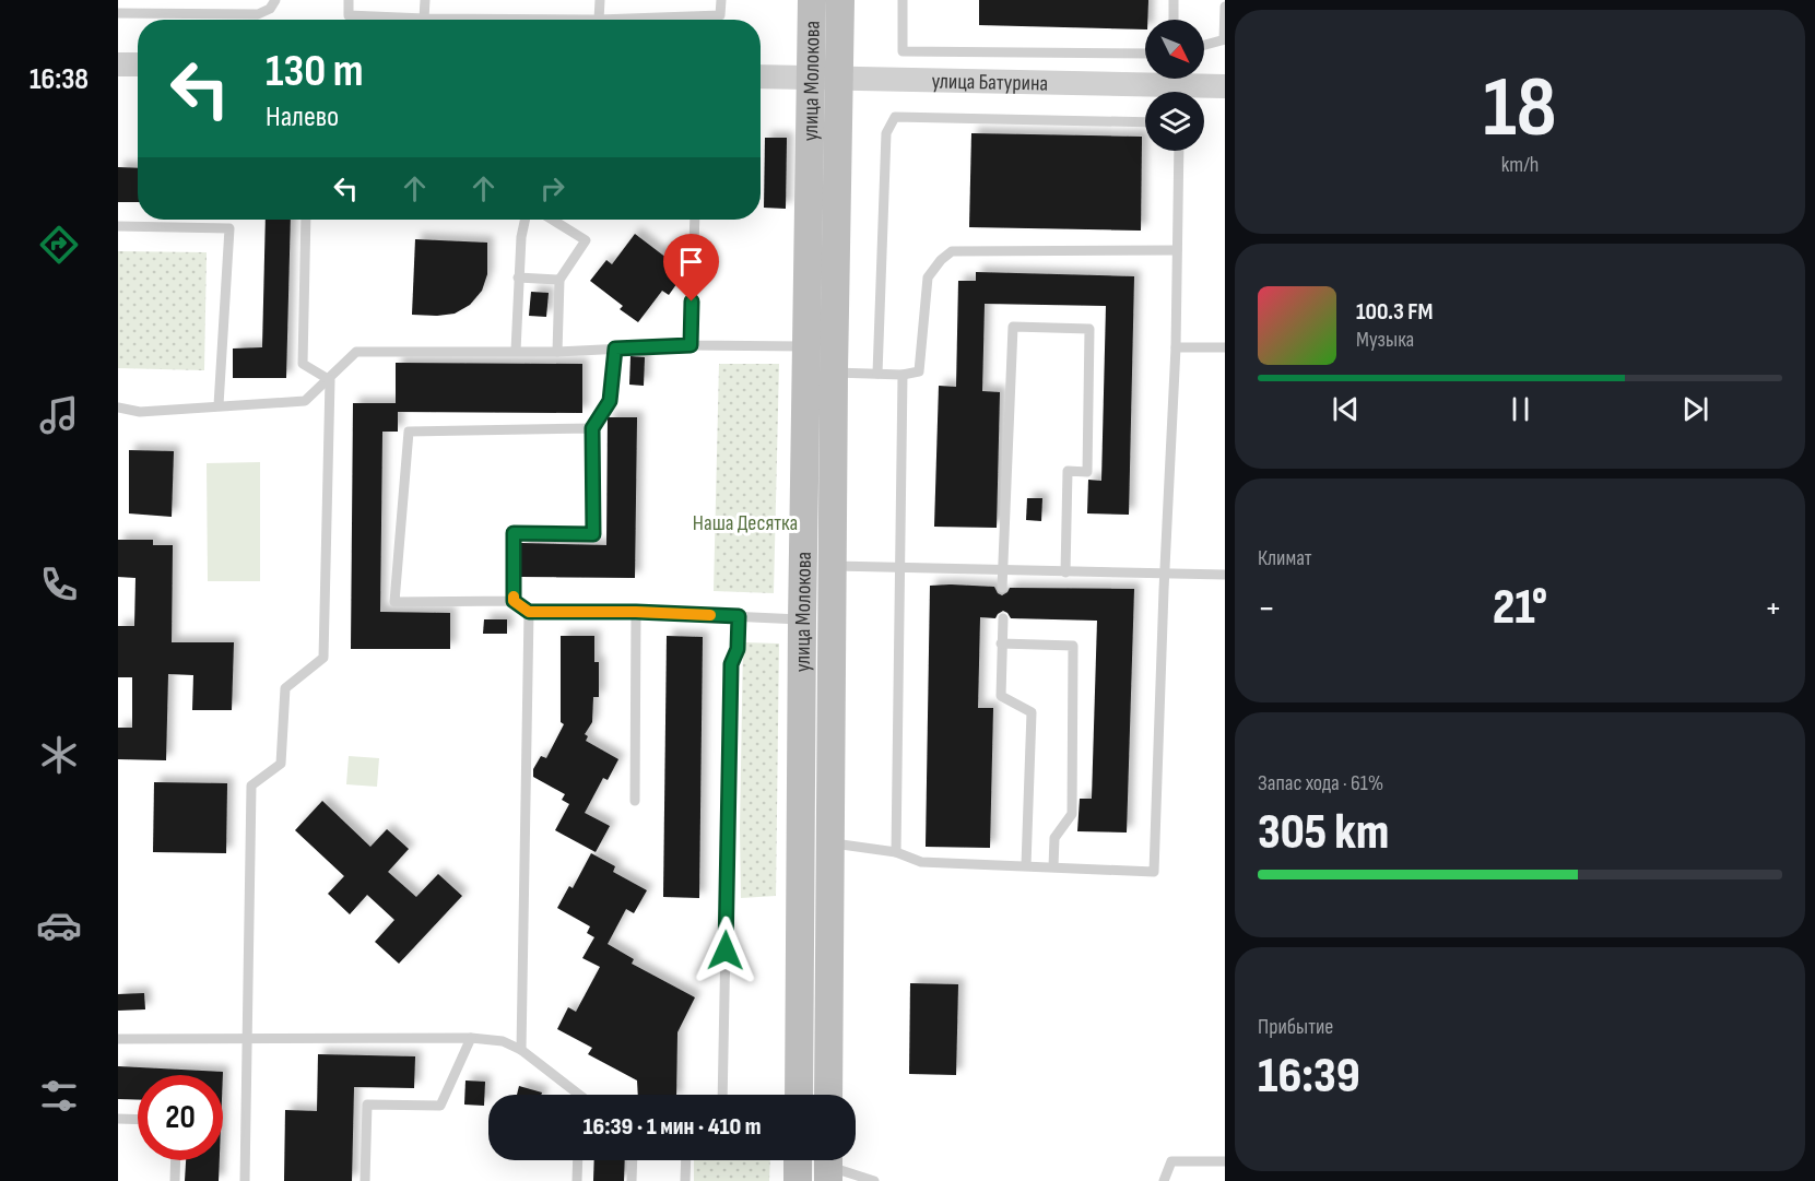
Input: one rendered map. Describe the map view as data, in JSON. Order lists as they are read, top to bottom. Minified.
{"streets":{"main road":["улица Молокова"],"street":["улица Батурина"]},"crossings":[["улица Молокова","улица Батурина"]],"parks":["Наша Десятка"],"north":"bottom right","page":{"tabs":"16:38","tile":[["18","km/h"],"Климат",["Запас хода · 61%","305 km"],["Прибытие","16:39"]],"turn":["130 m","Налево"],"song":["100.3 FM","Музыка"],"heat":["−","21°","+"],"limit":"20","trip":"16:39 · 1 мин · 410 m"}}
